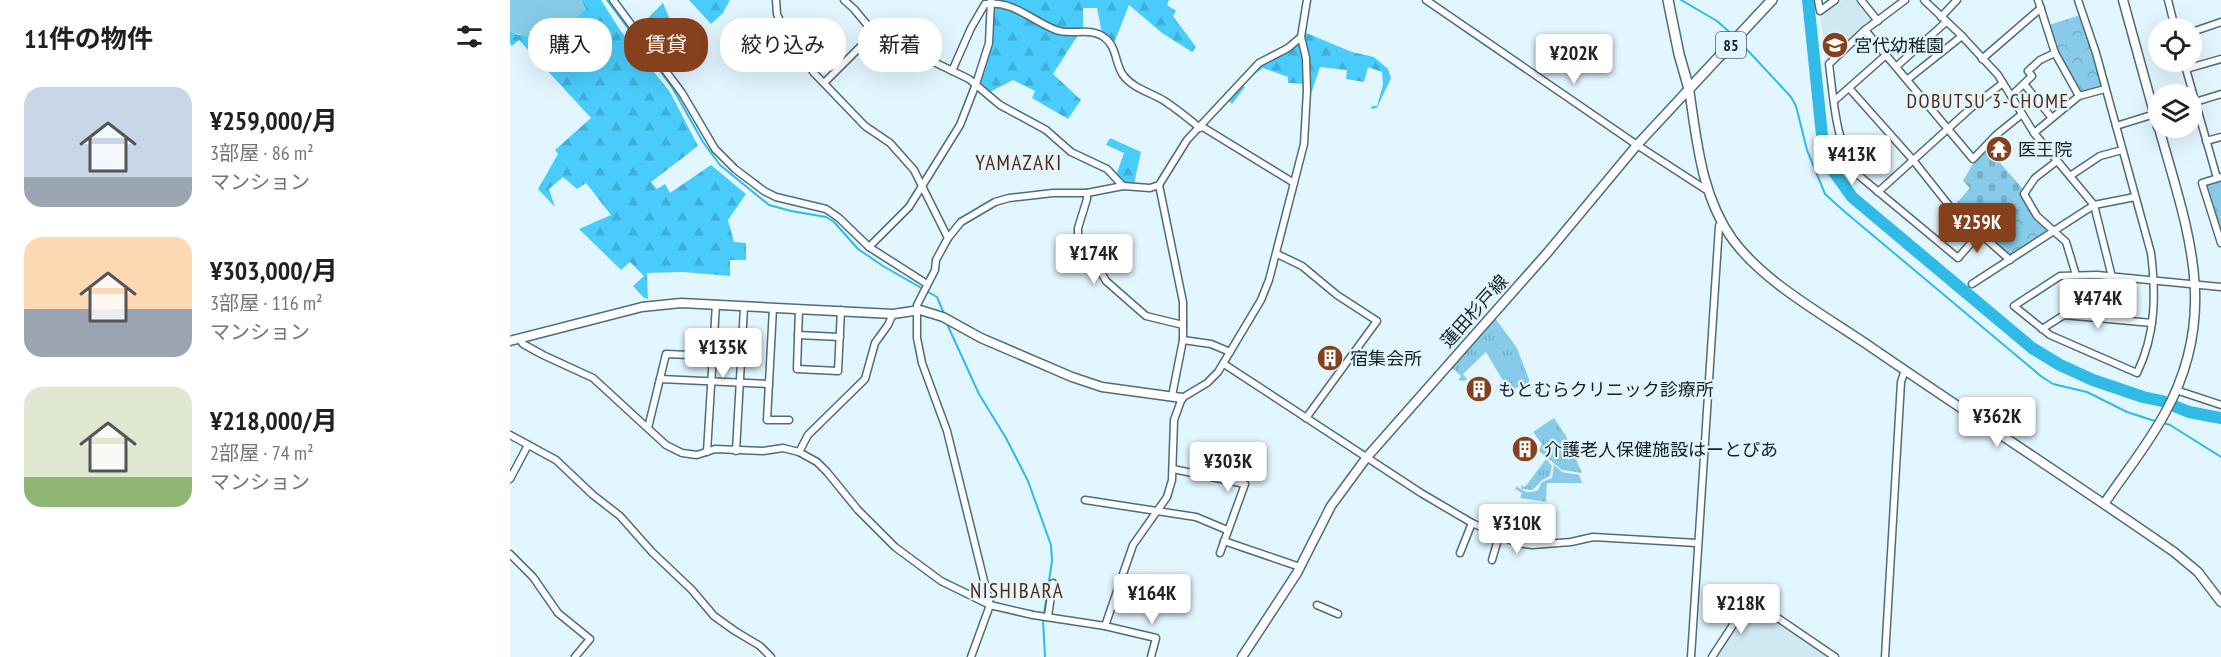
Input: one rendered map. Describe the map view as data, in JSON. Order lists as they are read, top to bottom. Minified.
{"streets":{"main road":["85"],"street":["蓮田杉戸線"]},"crossings":[["85","蓮田杉戸線"]],"districts":["DOBUTSU 3-CHOME","YAMAZAKI","NISHIBARA"],"places":{"school or university":["宮代幼稚園"],"temple":["医王院"],"building":["宿集会所","もとむらクリニック診療所","介護老人保健施設はーとぴあ"]},"page":{"heading":"11件の物件","chip":["購入","賃貸","絞り込み","新着"],"price":["¥202K","¥413K","¥259K","¥174K","¥474K","¥135K","¥362K","¥303K","¥310K","¥164K","¥218K"],"list":[{"name":"¥259,000/月","note":"3部屋 · 86 m² · マンション"},{"name":"¥303,000/月","note":"3部屋 · 116 m² · マンション"},{"name":"¥218,000/月","note":"2部屋 · 74 m² · マンション"}]}}
